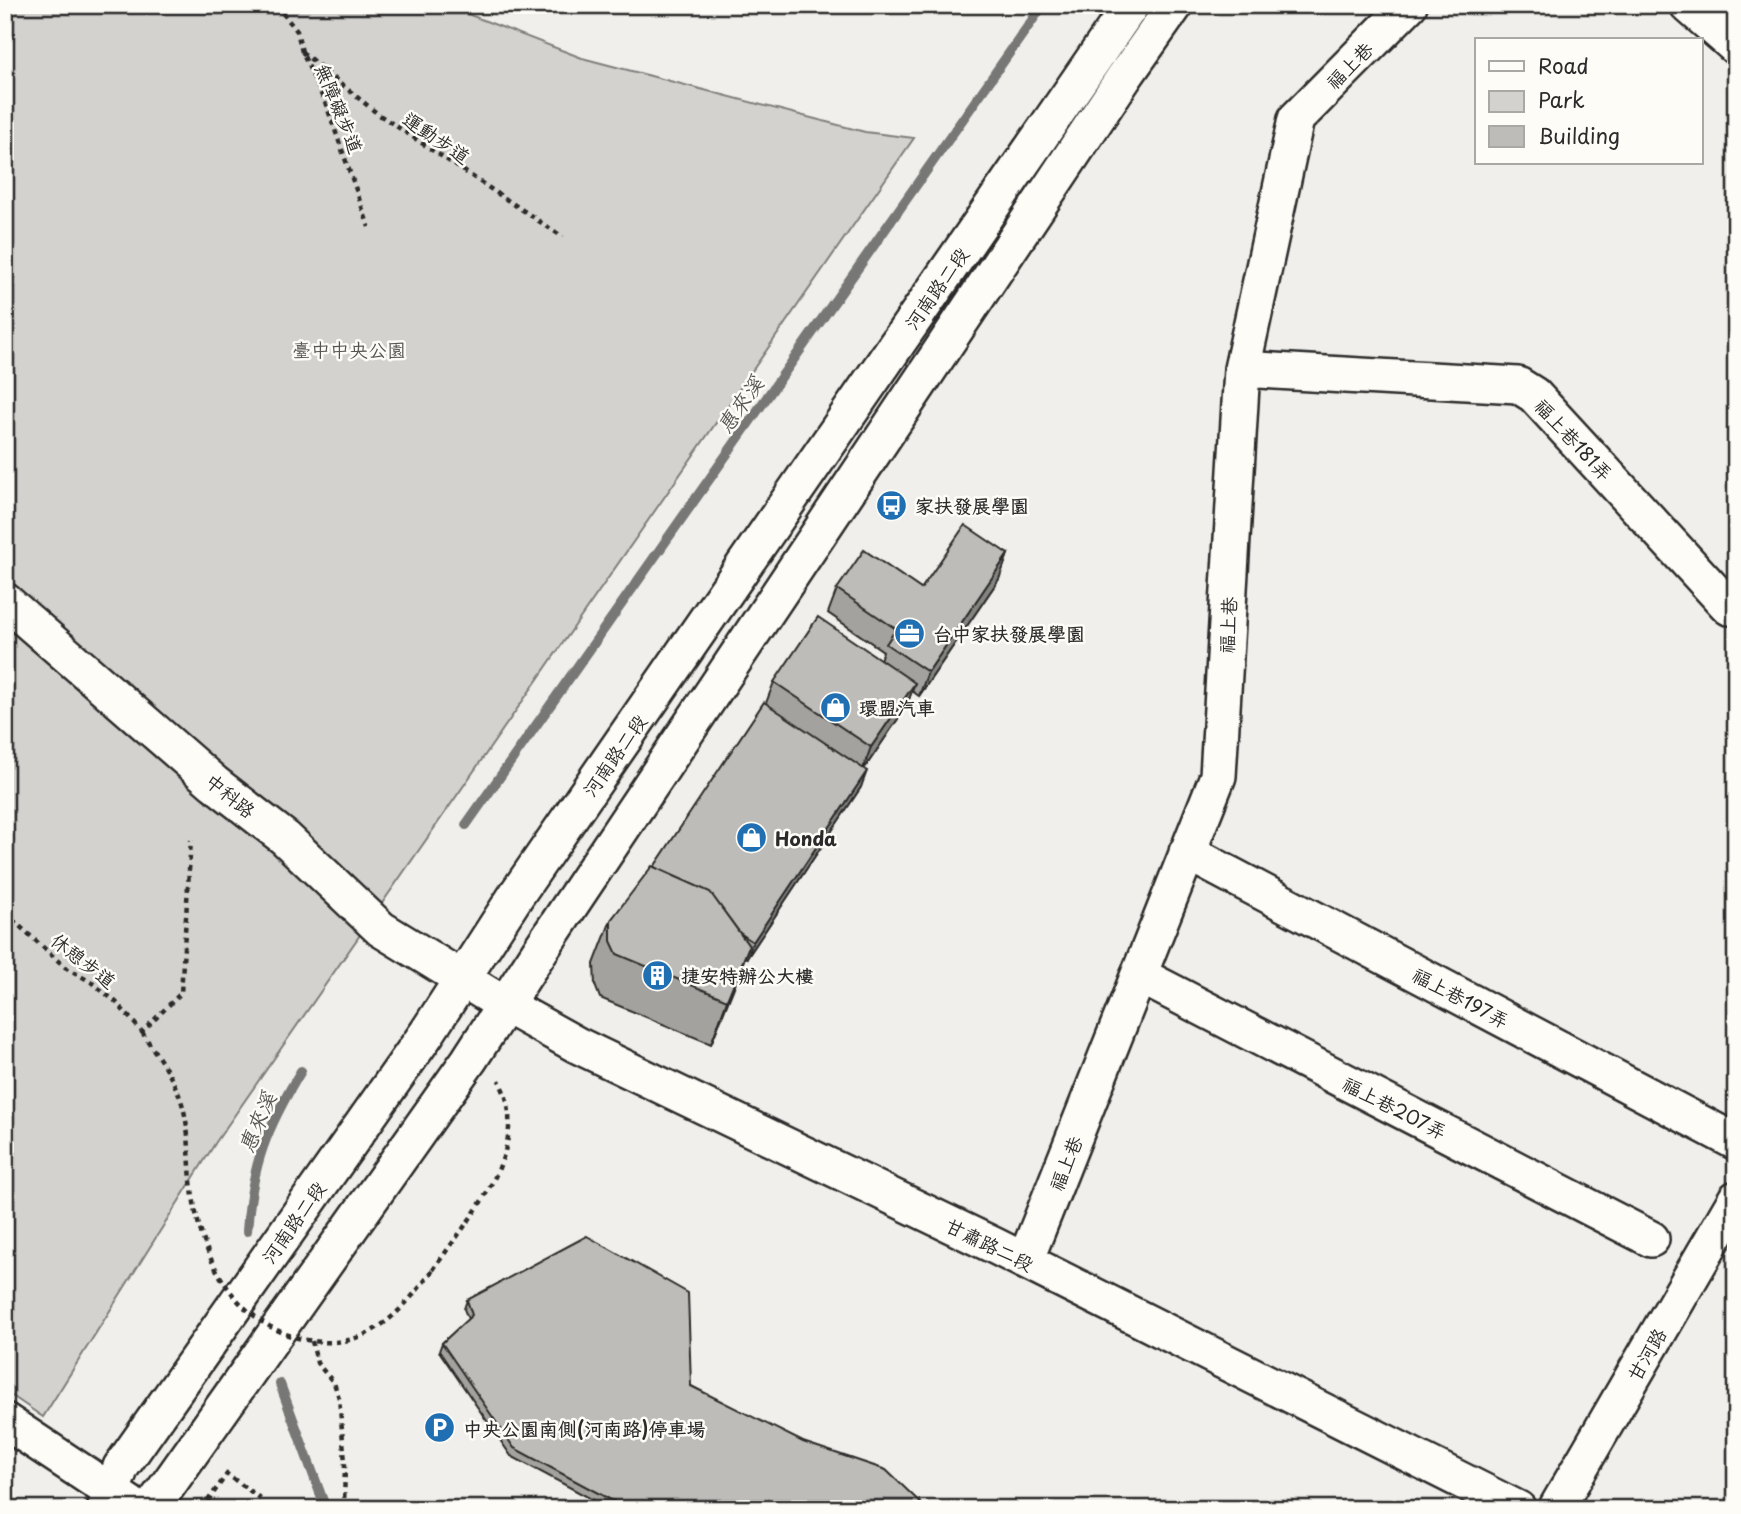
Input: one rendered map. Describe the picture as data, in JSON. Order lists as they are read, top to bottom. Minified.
{"streets":{"street":["福上巷","河南路二段","福上巷181弄","中科路","福上巷197弄","福上巷207弄","甘肅路二段","甘河路"],"path":["無障礙步道","運動步道","休憩步道"]},"crossings":[["福上巷","福上巷181弄"],["福上巷","福上巷197弄"],["福上巷","福上巷207弄"],["福上巷","甘肅路二段"],["無障礙步道","運動步道"],["河南路二段","中科路"],["河南路二段","甘肅路二段"],["中科路","甘肅路二段"]],"water":["惠來溪"],"parks":["臺中中央公園"],"places":{"bus stop":["家扶發展學園"],"office":["台中家扶發展學園"],"shop":["環盟汽車","Honda"],"building":["捷安特辦公大樓"],"parking":["中央公園南側(河南路)停車場"]},"legend":["Road","Park","Building"]}
